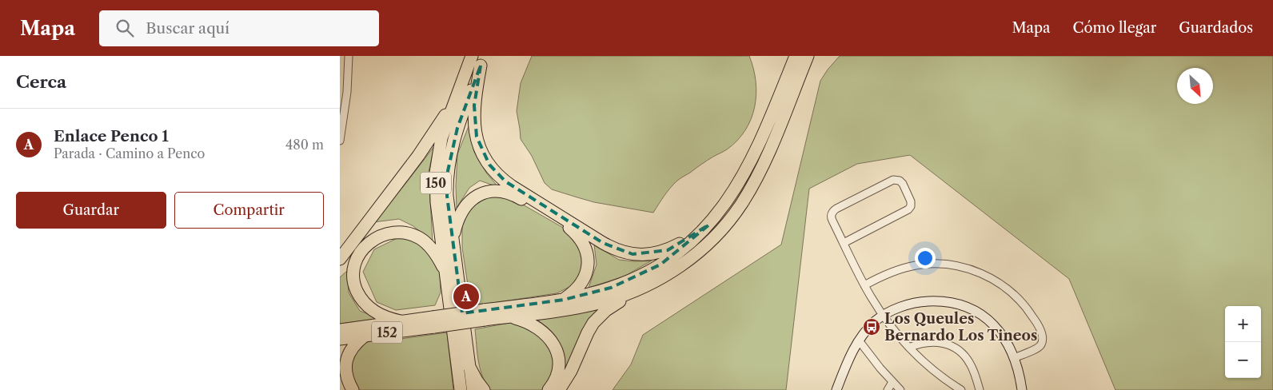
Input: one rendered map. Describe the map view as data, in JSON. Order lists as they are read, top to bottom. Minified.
{"streets":{"highway":["150","152"]},"places":{"bus stop":["Los Queules Bernardo Los Tineos"]},"north":"bottom right","page":{"header":"Mapa","search":"Buscar aquí","nav":["Mapa","Cómo llegar","Guardados"],"heading":"Cerca","list":[{"mark":"A","name":"Enlace Penco 1","note":"Parada · Camino a Penco","value":"480 m"}],"buttons":["Guardar","Compartir"],"pins":"A","map_buttons":["+","−"]}}
